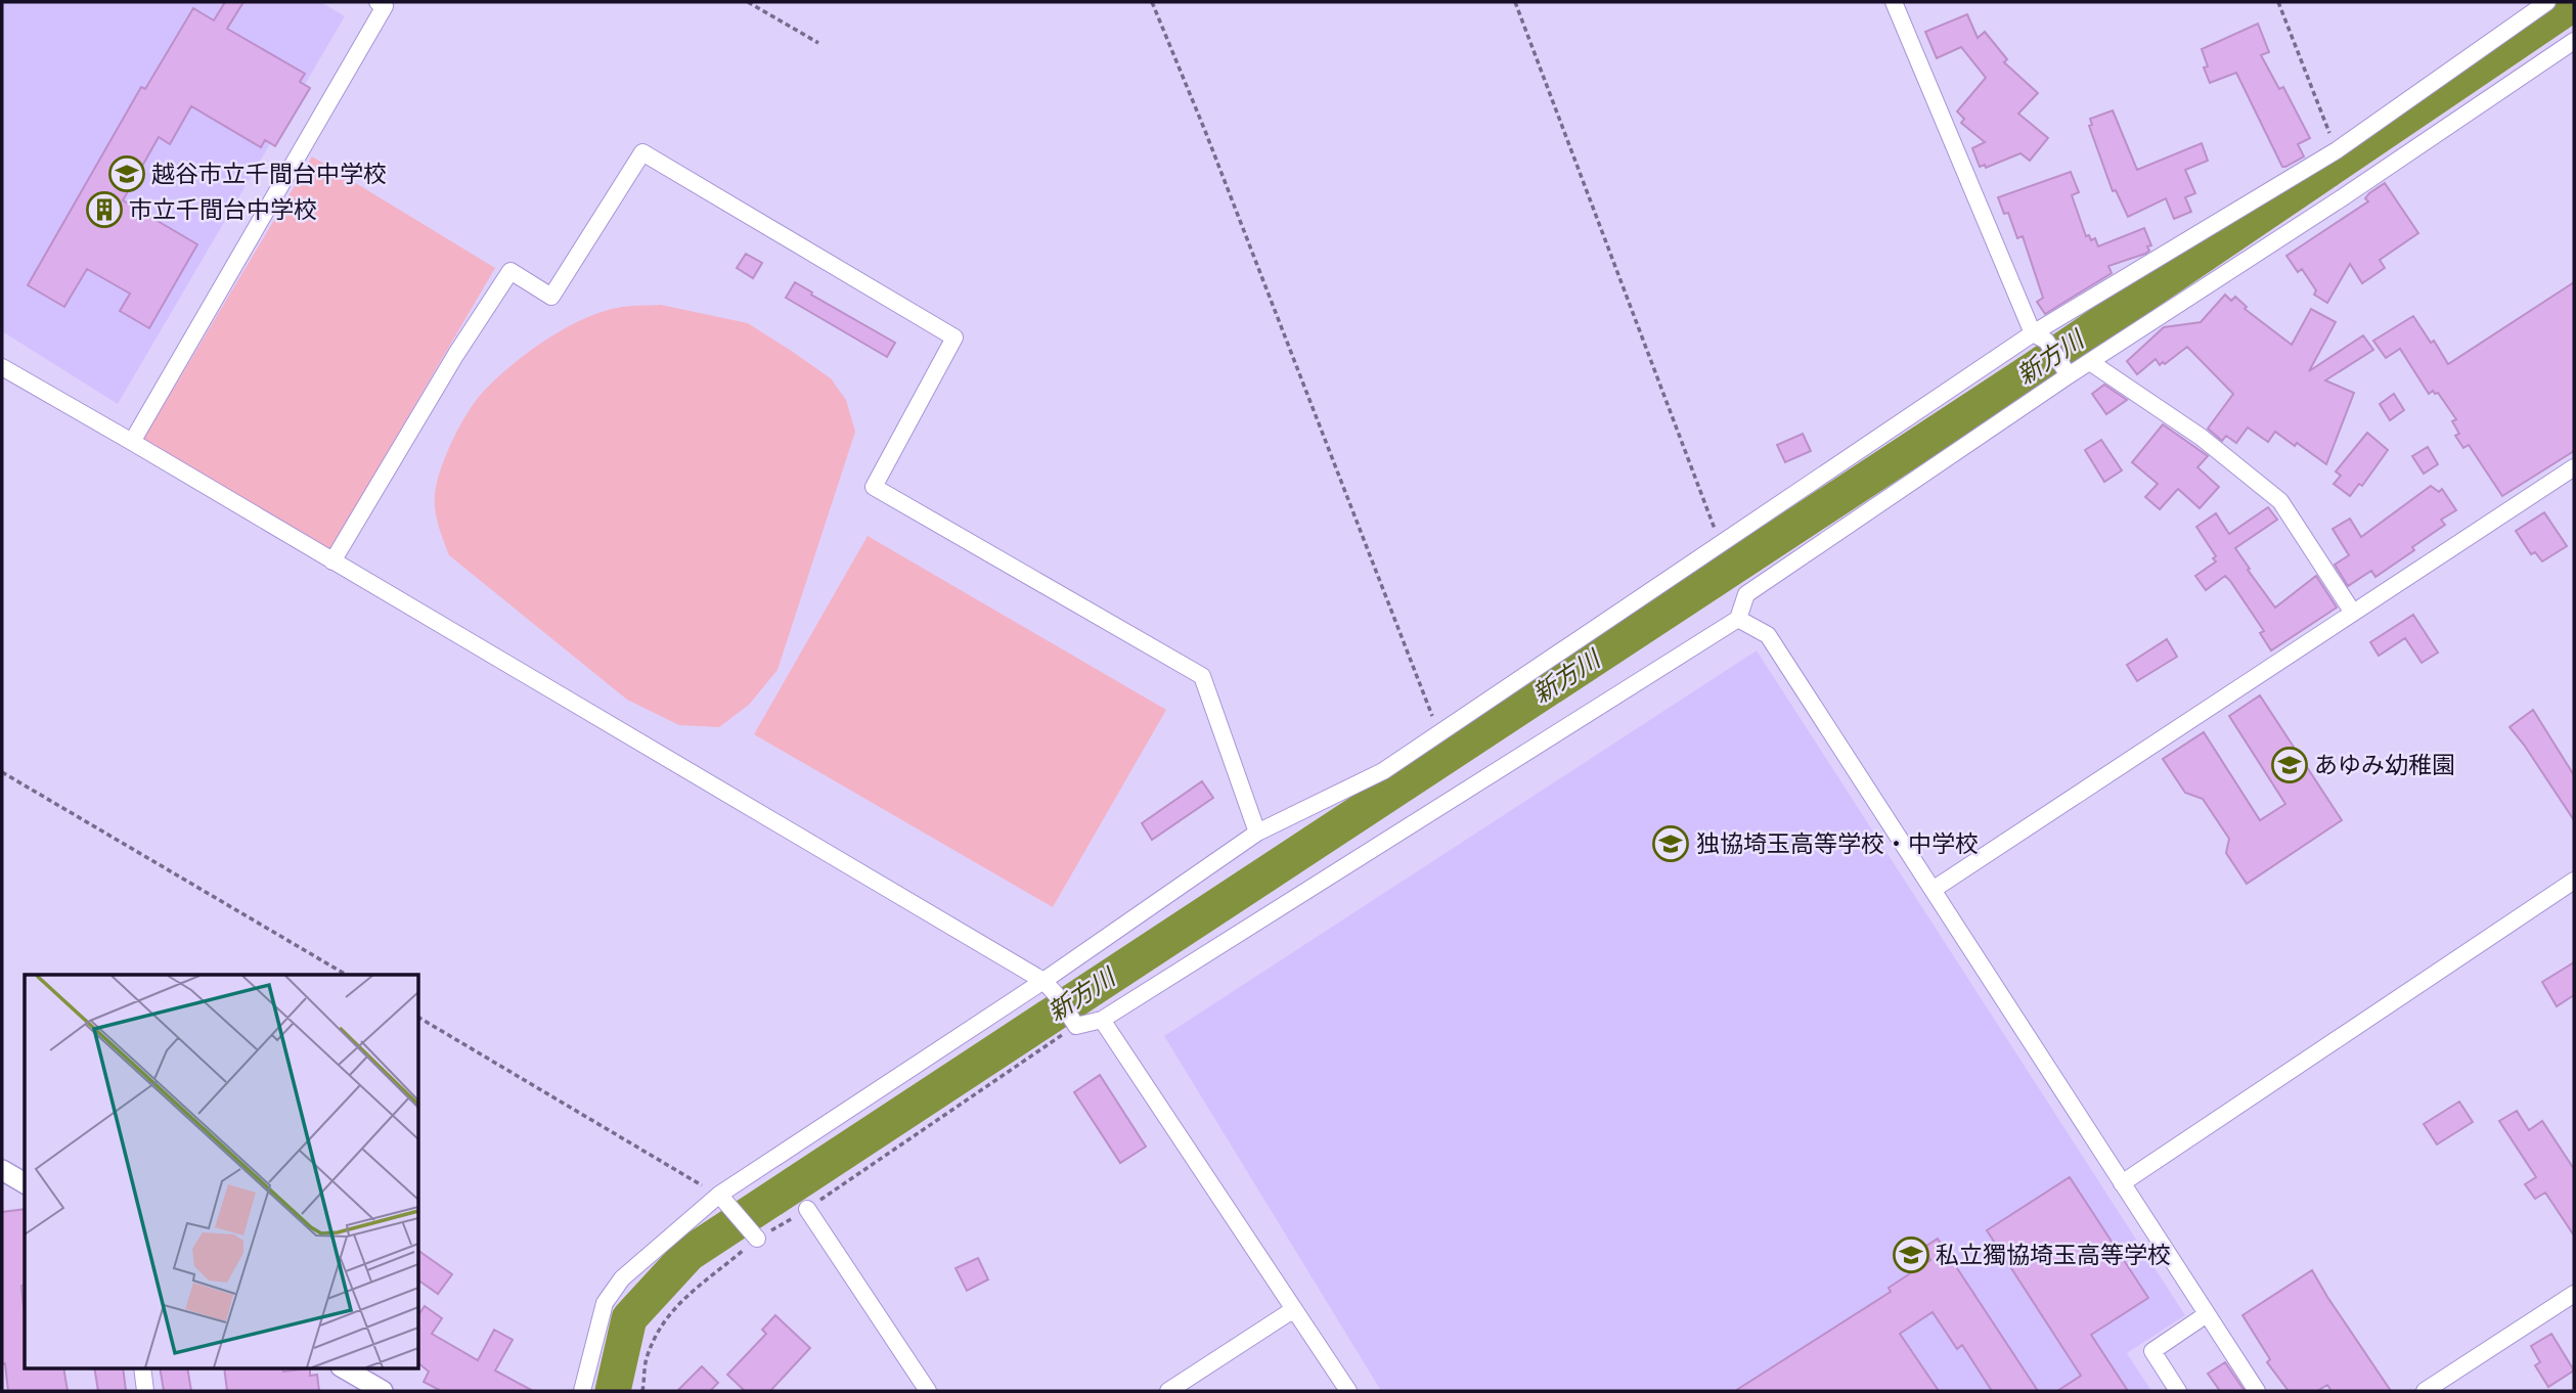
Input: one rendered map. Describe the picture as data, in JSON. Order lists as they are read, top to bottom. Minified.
{"water":["新方川"],"places":{"school or university":["越谷市立千間台中学校","あゆみ幼稚園","独協埼玉高等学校・中学校","私立獨協埼玉高等学校"],"building":["市立千間台中学校"]}}
